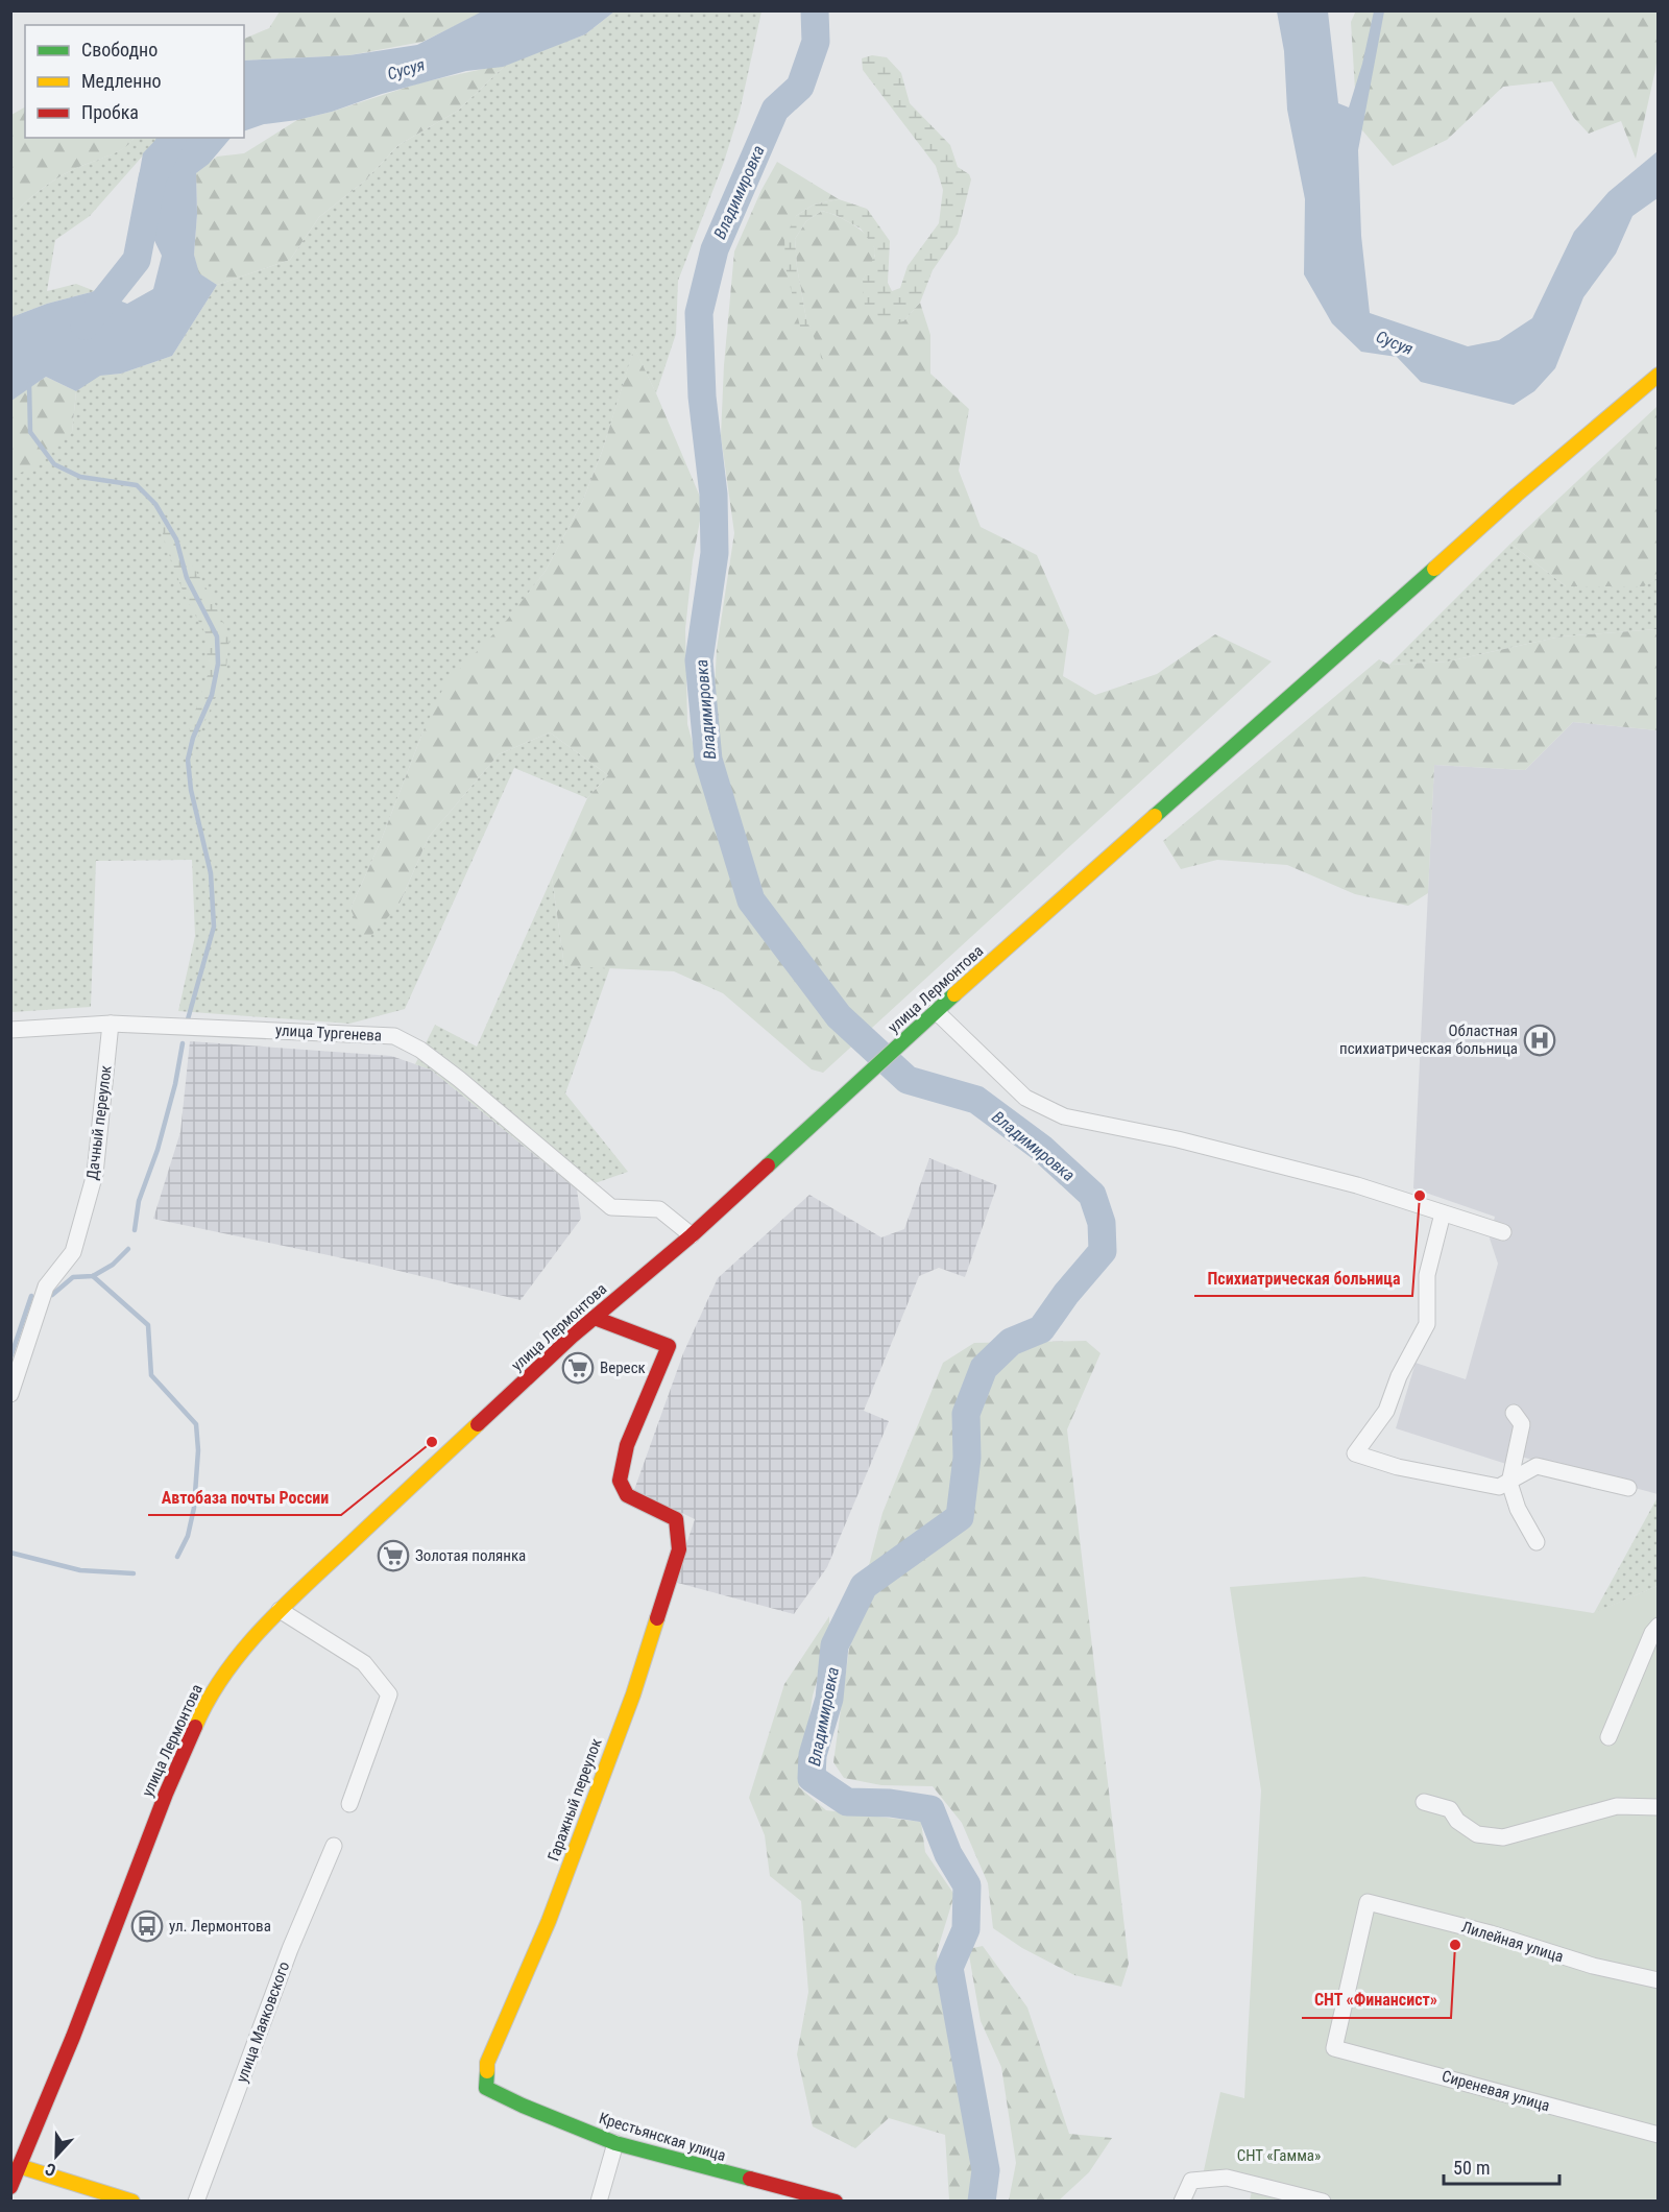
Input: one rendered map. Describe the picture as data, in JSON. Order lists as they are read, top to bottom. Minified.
{"streets":{"main road":["улица Лермонтова","Гаражный переулок","Крестьянская улица"],"street":["улица Тургенева","Дачный переулок","Лилейная улица","улица Маяковского","Сиреневая улица"]},"crossings":[["улица Лермонтова","улица Тургенева"],["улица Лермонтова","Гаражный переулок"],["улица Тургенева","Дачный переулок"],["Гаражный переулок","Крестьянская улица"],["Лилейная улица","Сиреневая улица"]],"water":["Сусуя","Владимировка"],"parks":["СНТ «Гамма»"],"places":{"hospital":["Областная психиатрическая больница"],"other":["Психиатрическая больница","Автобаза почты России","СНТ «Финансист»"],"supermarket":["Вереск","Золотая полянка"],"bus stop":["ул. Лермонтова"]},"legend":["Свободно","Медленно","Пробка"],"scale_bar":"50 m","north":"bottom"}
